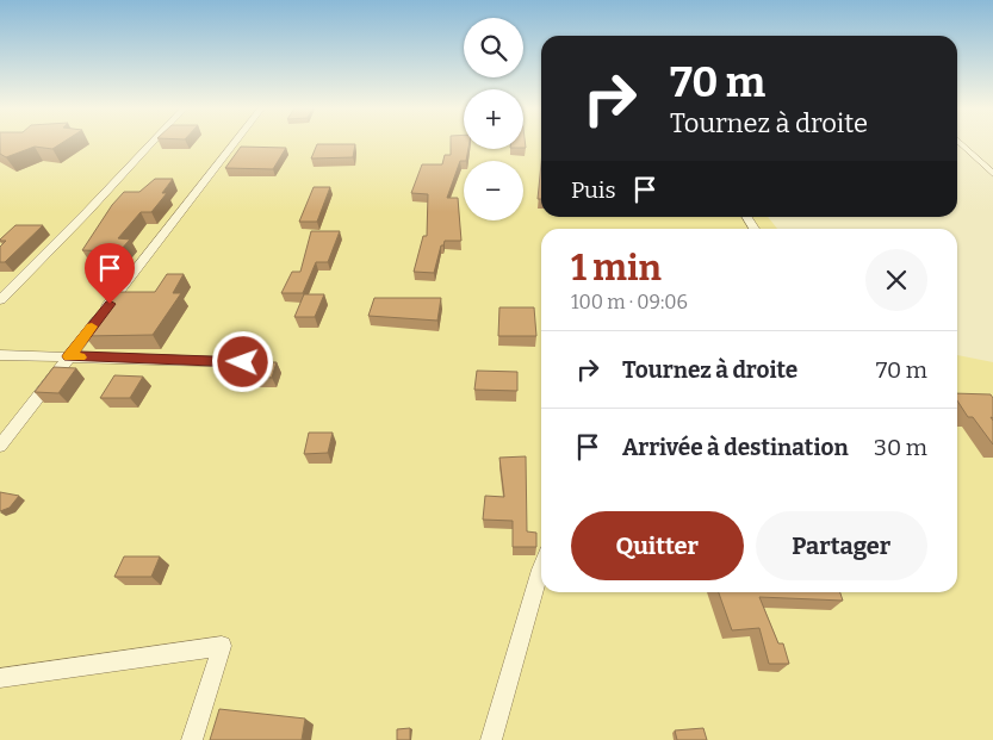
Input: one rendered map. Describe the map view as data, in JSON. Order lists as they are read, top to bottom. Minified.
{"page":{"map_buttons":["+","−"],"turn":["70 m","Tournez à droite"],"then":"Puis","heading":["1 min","100 m · 09:06"],"list":[{"name":"Tournez à droite","value":"70 m"},{"name":"Arrivée à destination","value":"30 m"}],"buttons":["Quitter","Partager"]}}
